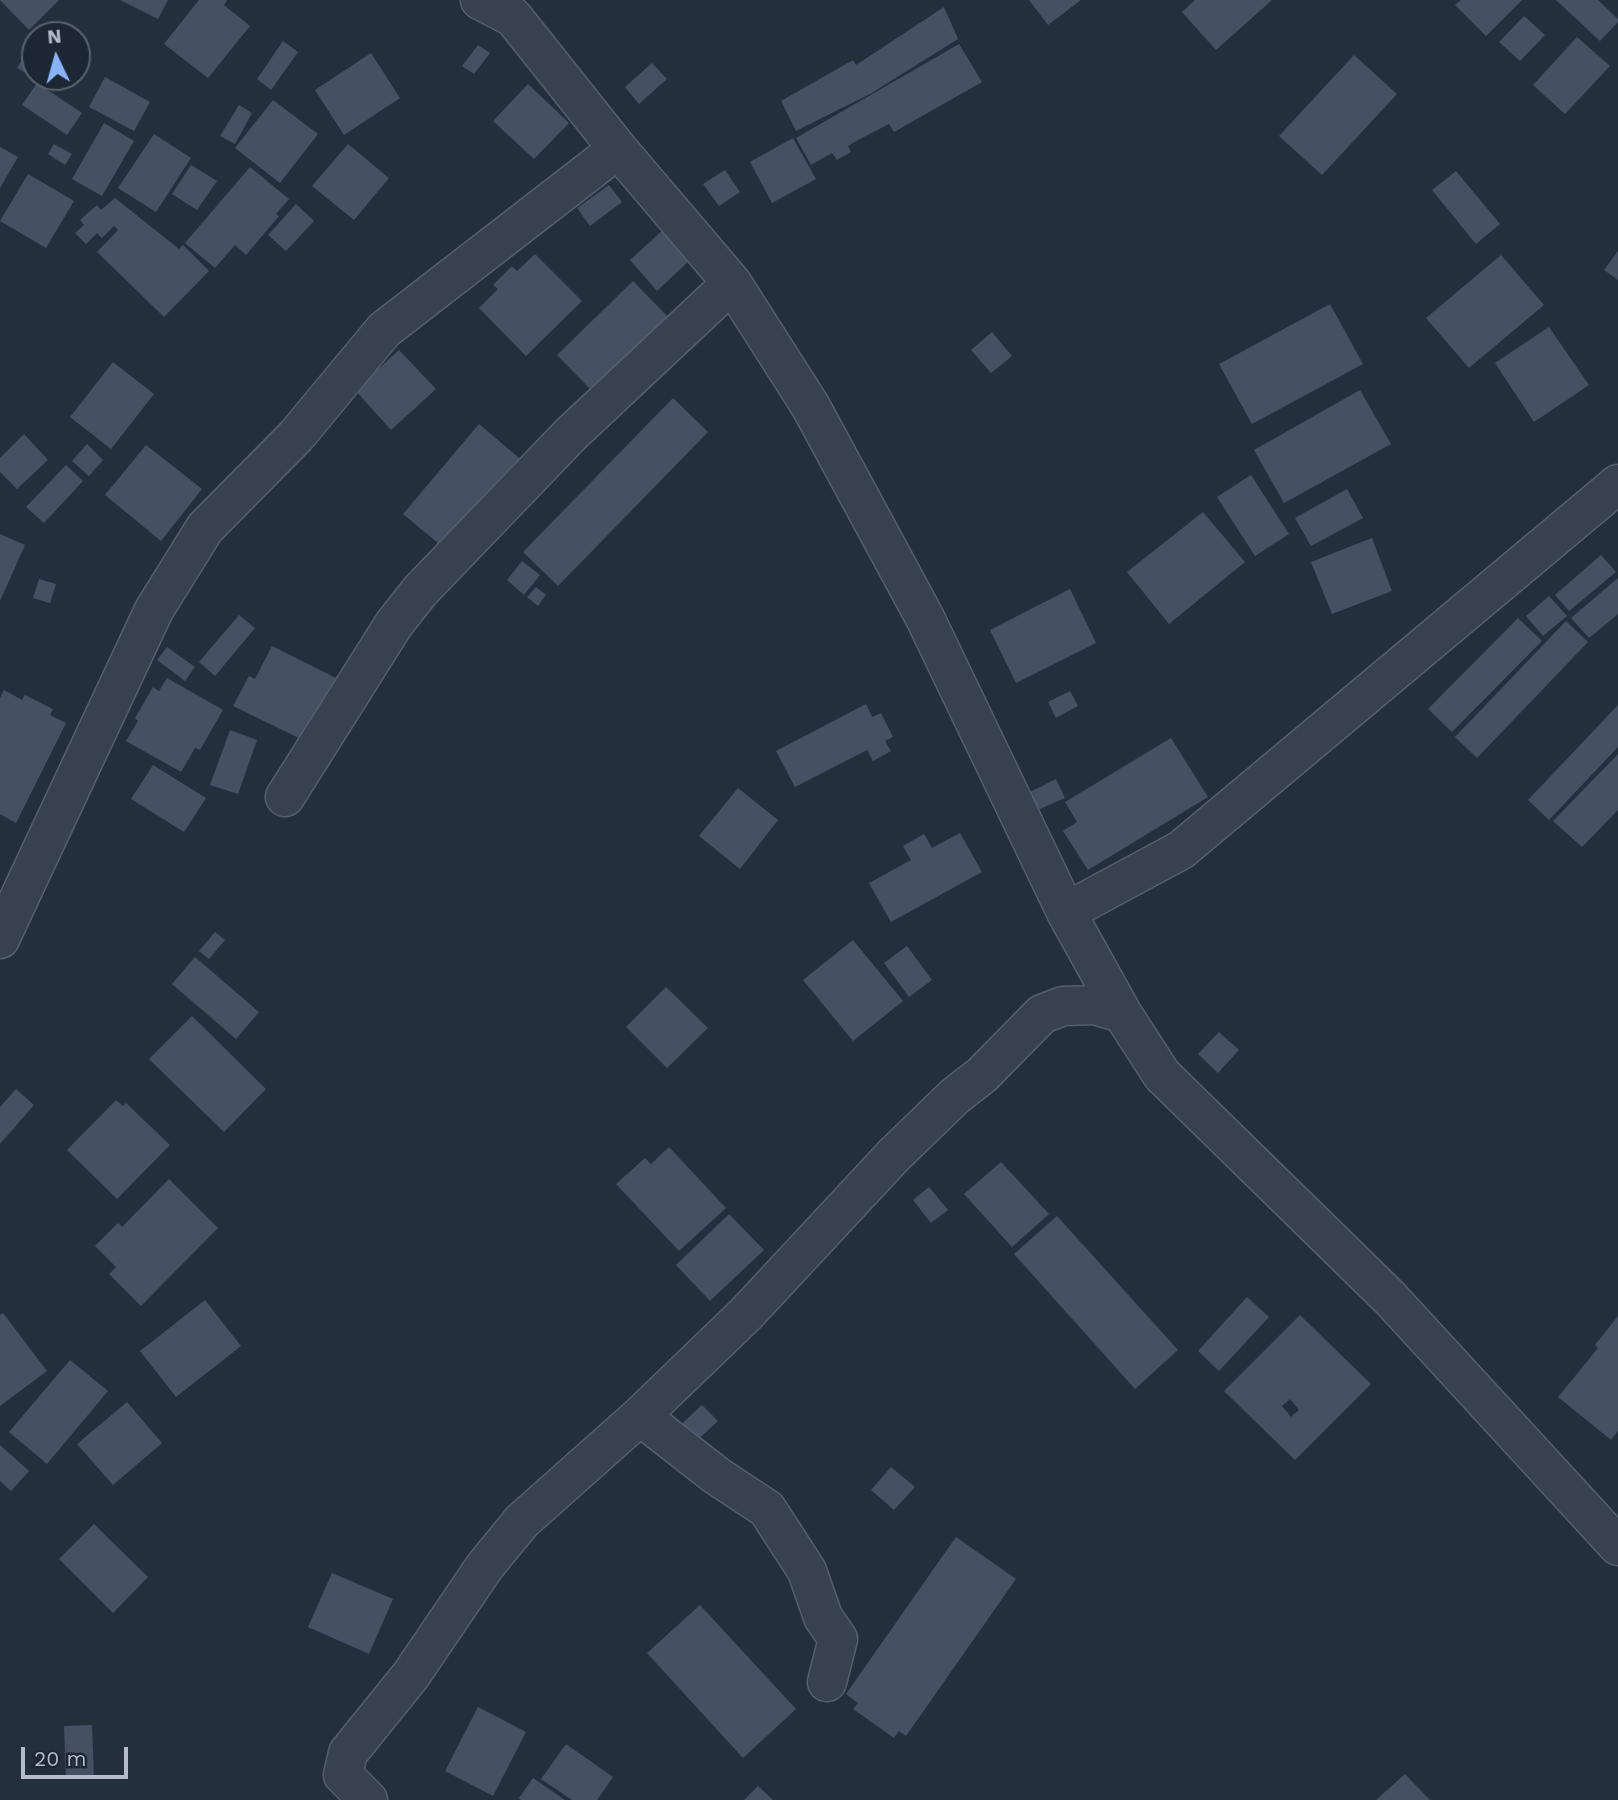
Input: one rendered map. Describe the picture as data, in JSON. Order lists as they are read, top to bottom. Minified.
{"scale_bar":"20 m","north":"top"}
